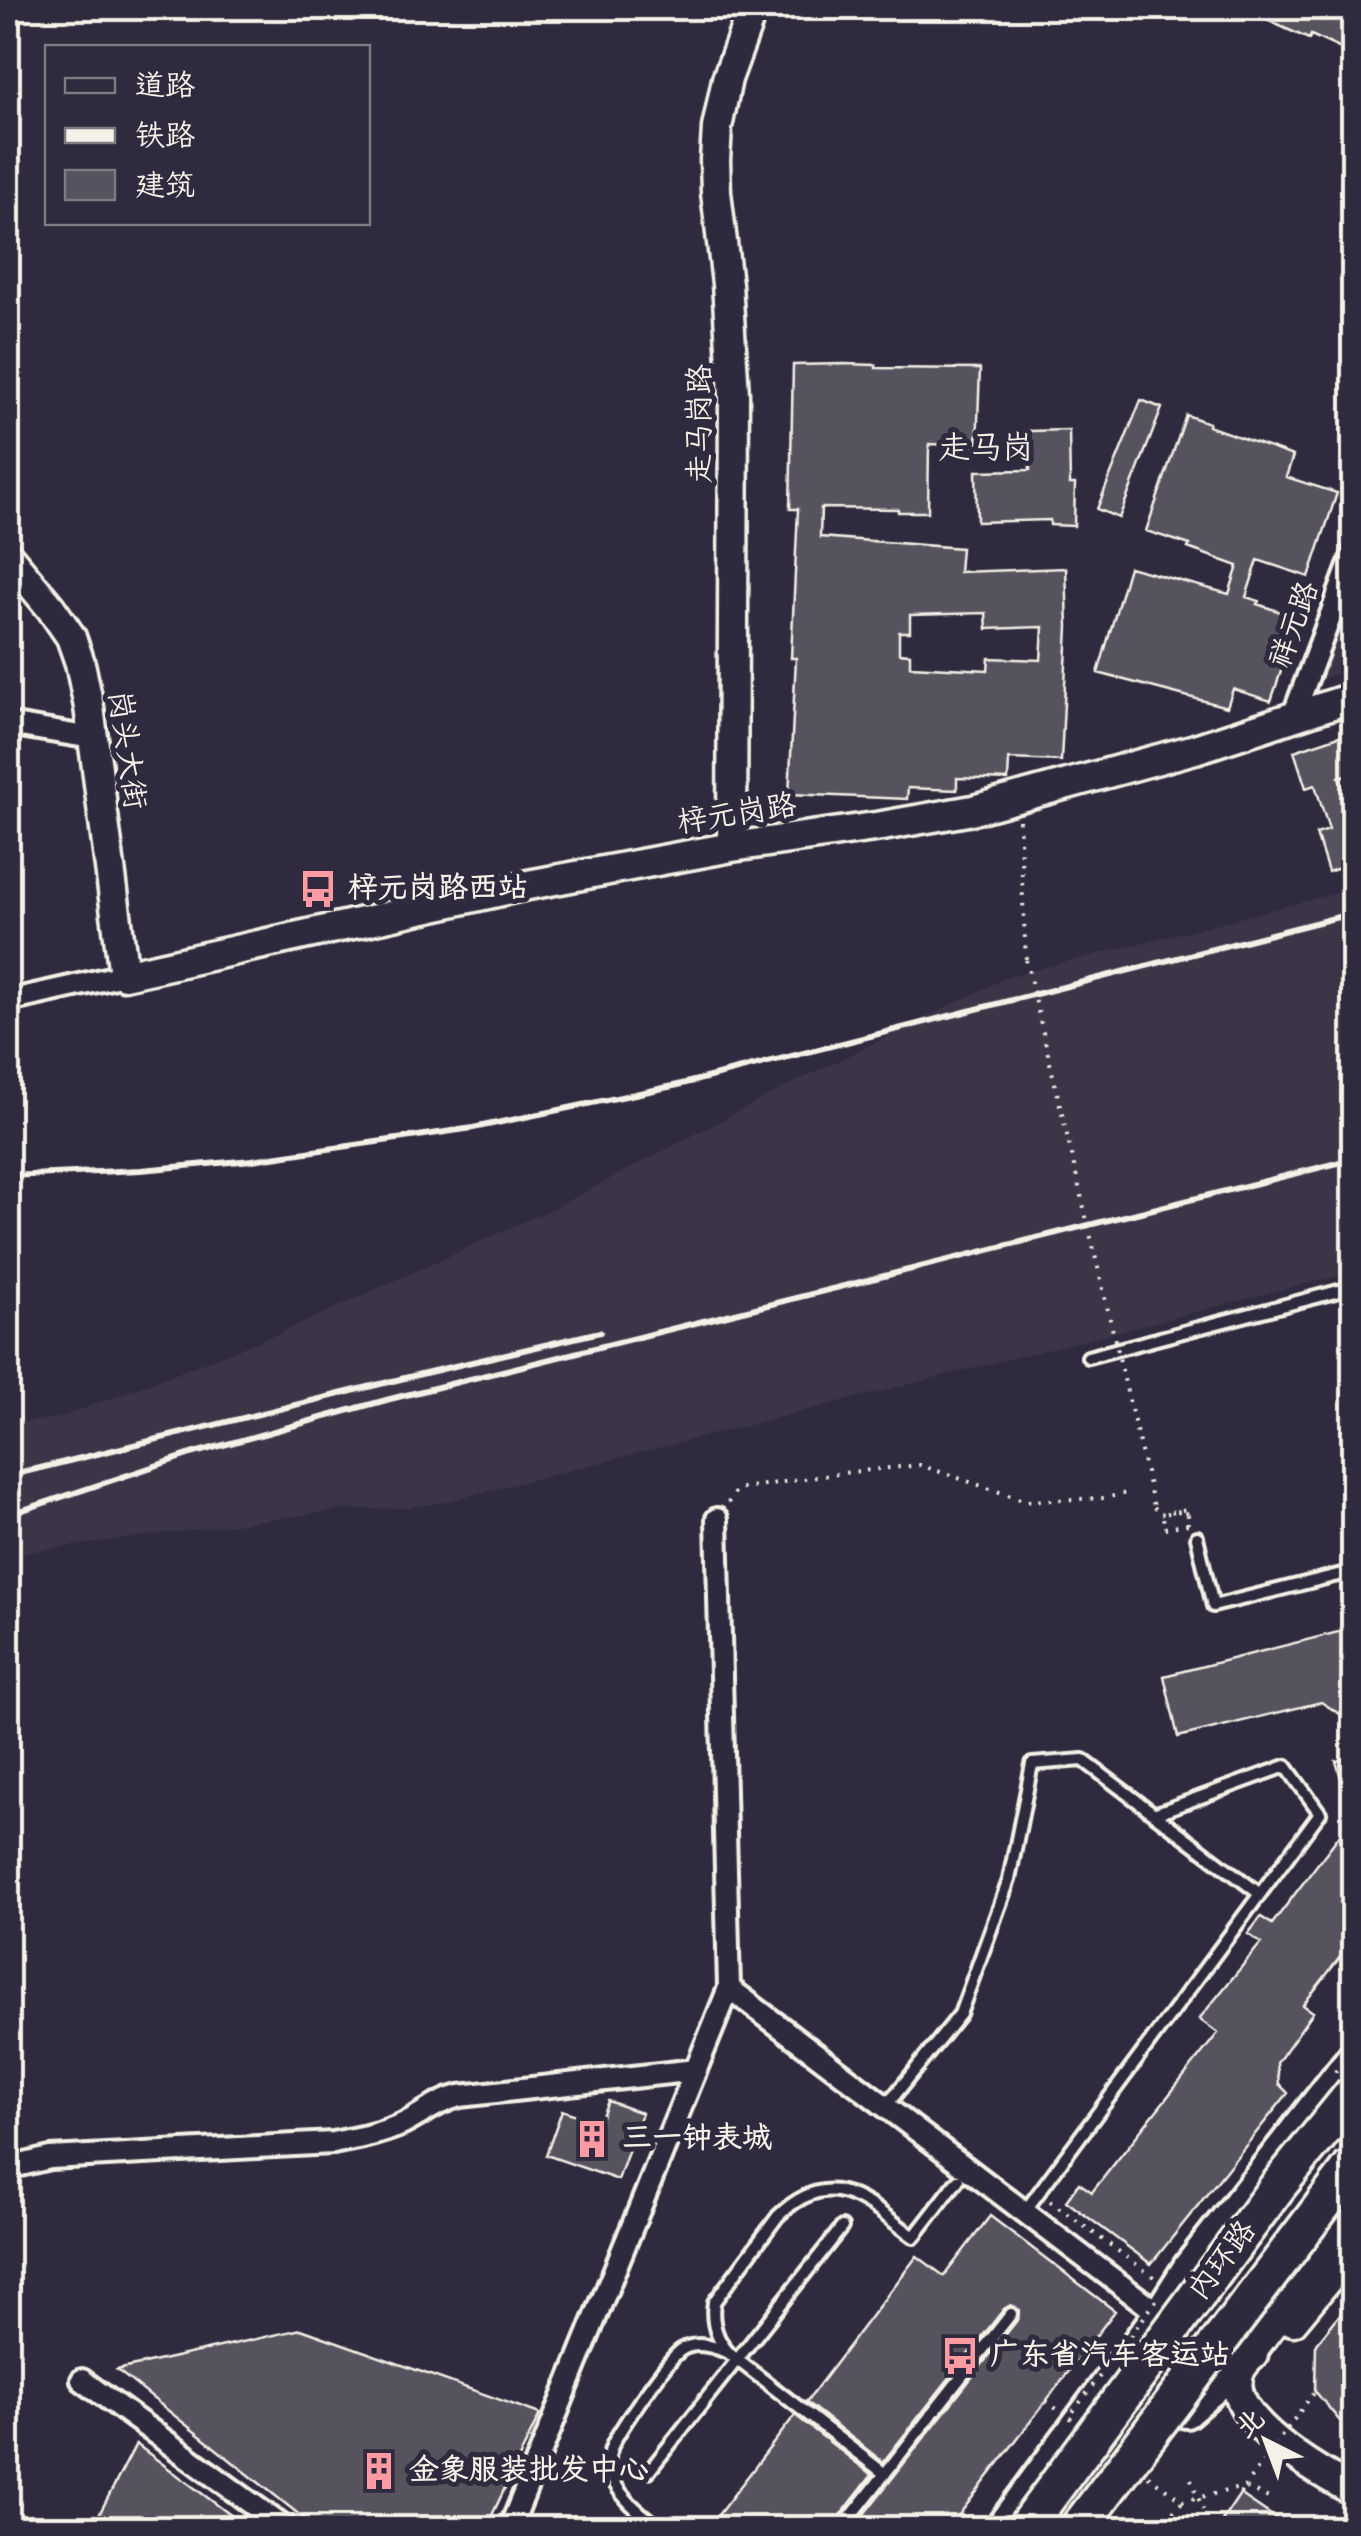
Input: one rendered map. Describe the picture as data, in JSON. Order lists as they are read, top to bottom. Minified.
{"streets":{"highway":["内环路"],"street":["走马岗路","祥元路","岗头大街","梓元岗路"]},"crossings":[["走马岗路","梓元岗路"],["祥元路","梓元岗路"],["岗头大街","梓元岗路"]],"districts":["走马岗"],"places":{"bus stop":["梓元岗路西站","广东省汽车客运站"],"building":["三一钟表城","金象服装批发中心"]},"legend":["道路","铁路","建筑"],"north":"top left"}
